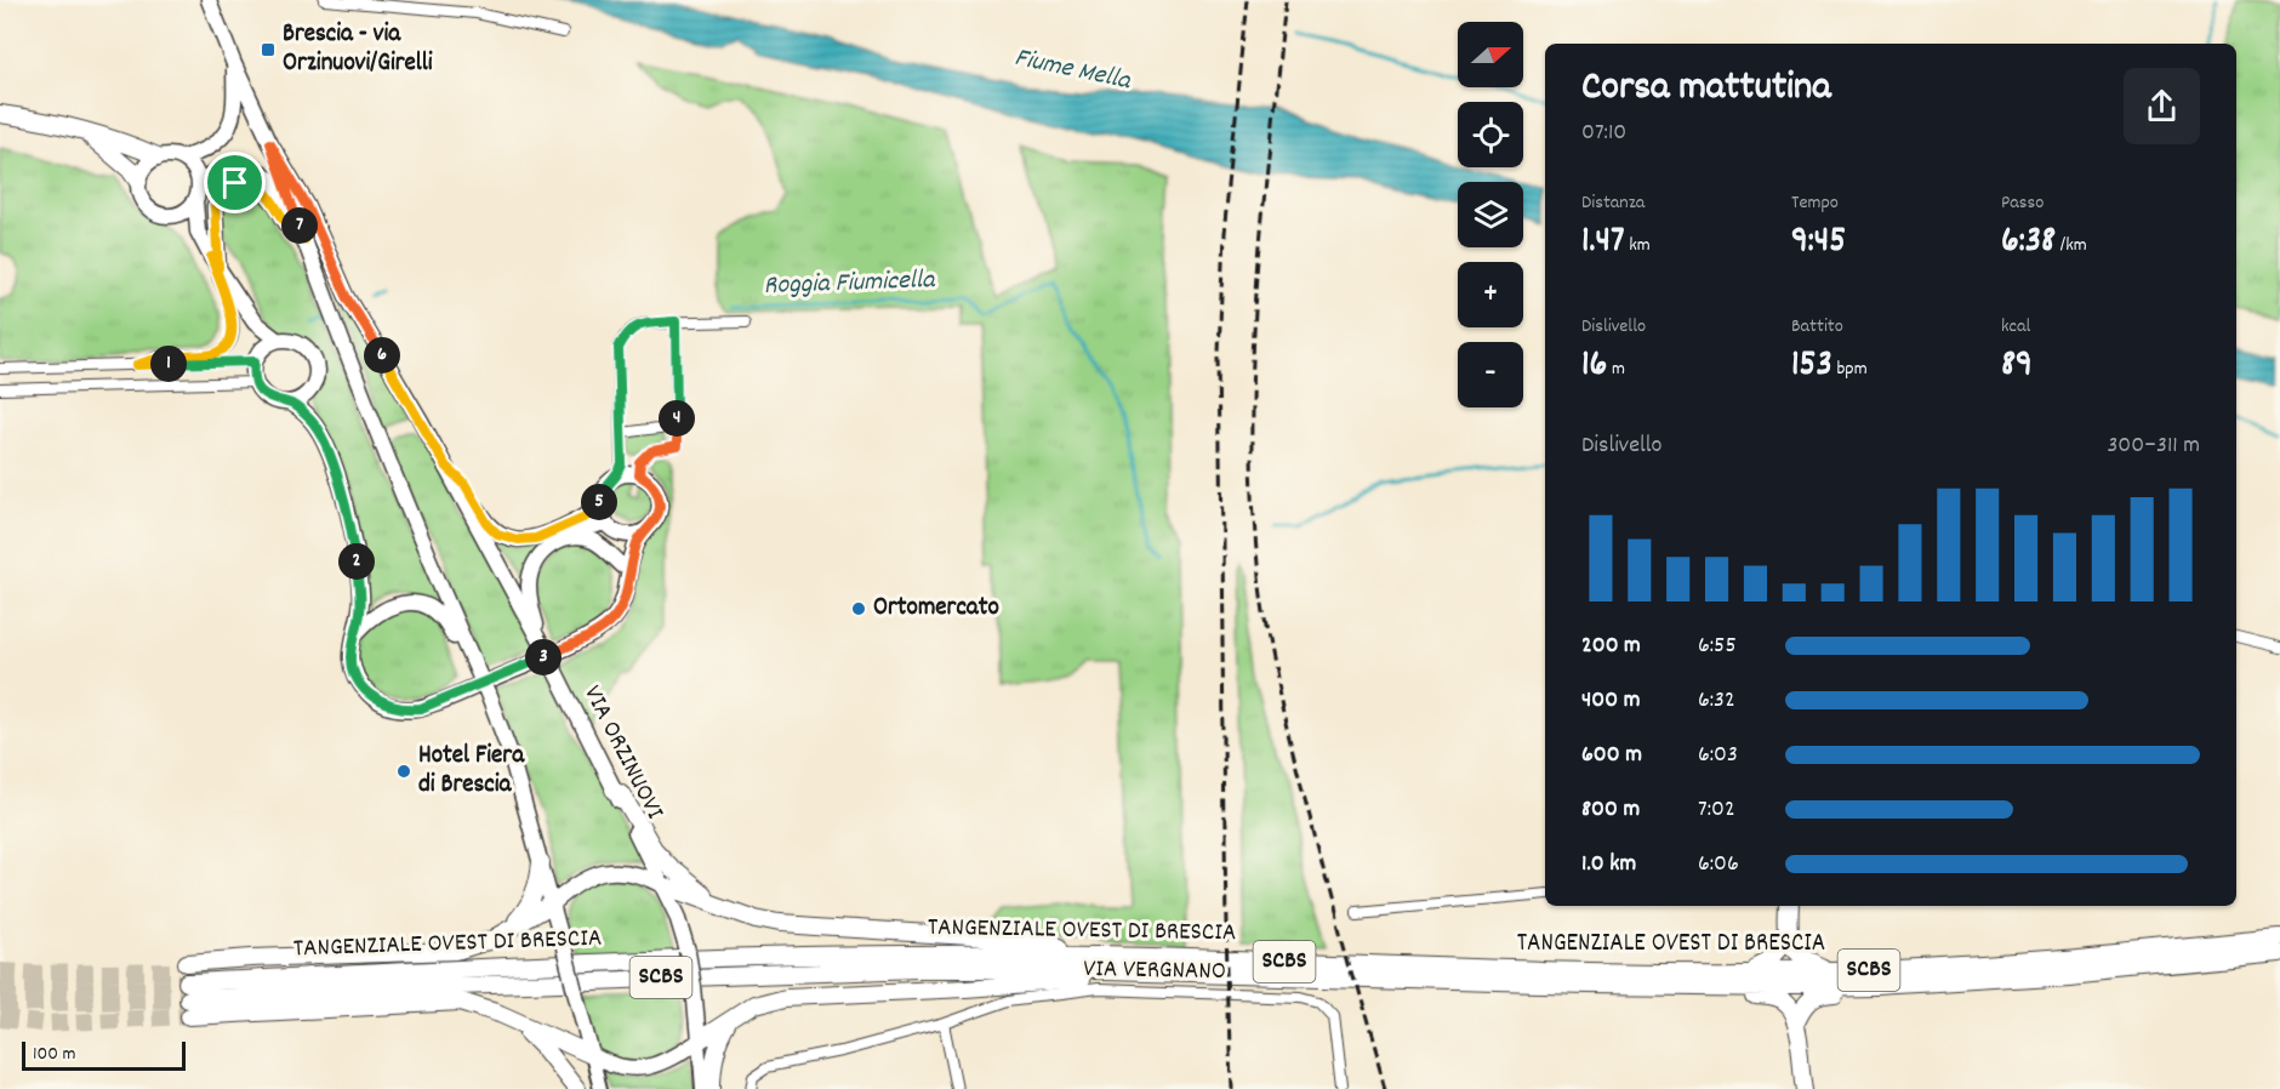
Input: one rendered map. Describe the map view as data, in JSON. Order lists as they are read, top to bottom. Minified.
{"streets":{"highway":["TANGENZIALE OVEST DI BRESCIA","SCBS"],"main road":["VIA ORZINUOVI"],"street":["VIA VERGNANO"]},"water":["Fiume Mella","Roggia Fiumicella"],"places":{"transit":["Brescia - via Orzinuovi/Girelli"],"other":["Ortomercato","Hotel Fiera di Brescia"]},"scale_bar":"100 m","north":"right","page":{"map_buttons":["+","−"],"heading":["Corsa mattutina","07:10"],"stats":[["Distanza","1.47 km"],["Tempo","9:45"],["Passo","6:38 /km"],["Dislivello","16 m"],["Battito","153 bpm"],["kcal","89"]],"pins":["7","6","1","4","5","2","3"],"chart":["Dislivello","300–311 m"],"list":[{"name":"200 m","note":"6:55"},{"name":"400 m","note":"6:32"},{"name":"600 m","note":"6:03"},{"name":"800 m","note":"7:02"},{"name":"1.0 km","note":"6:06"}],"scale":"100 m"}}
